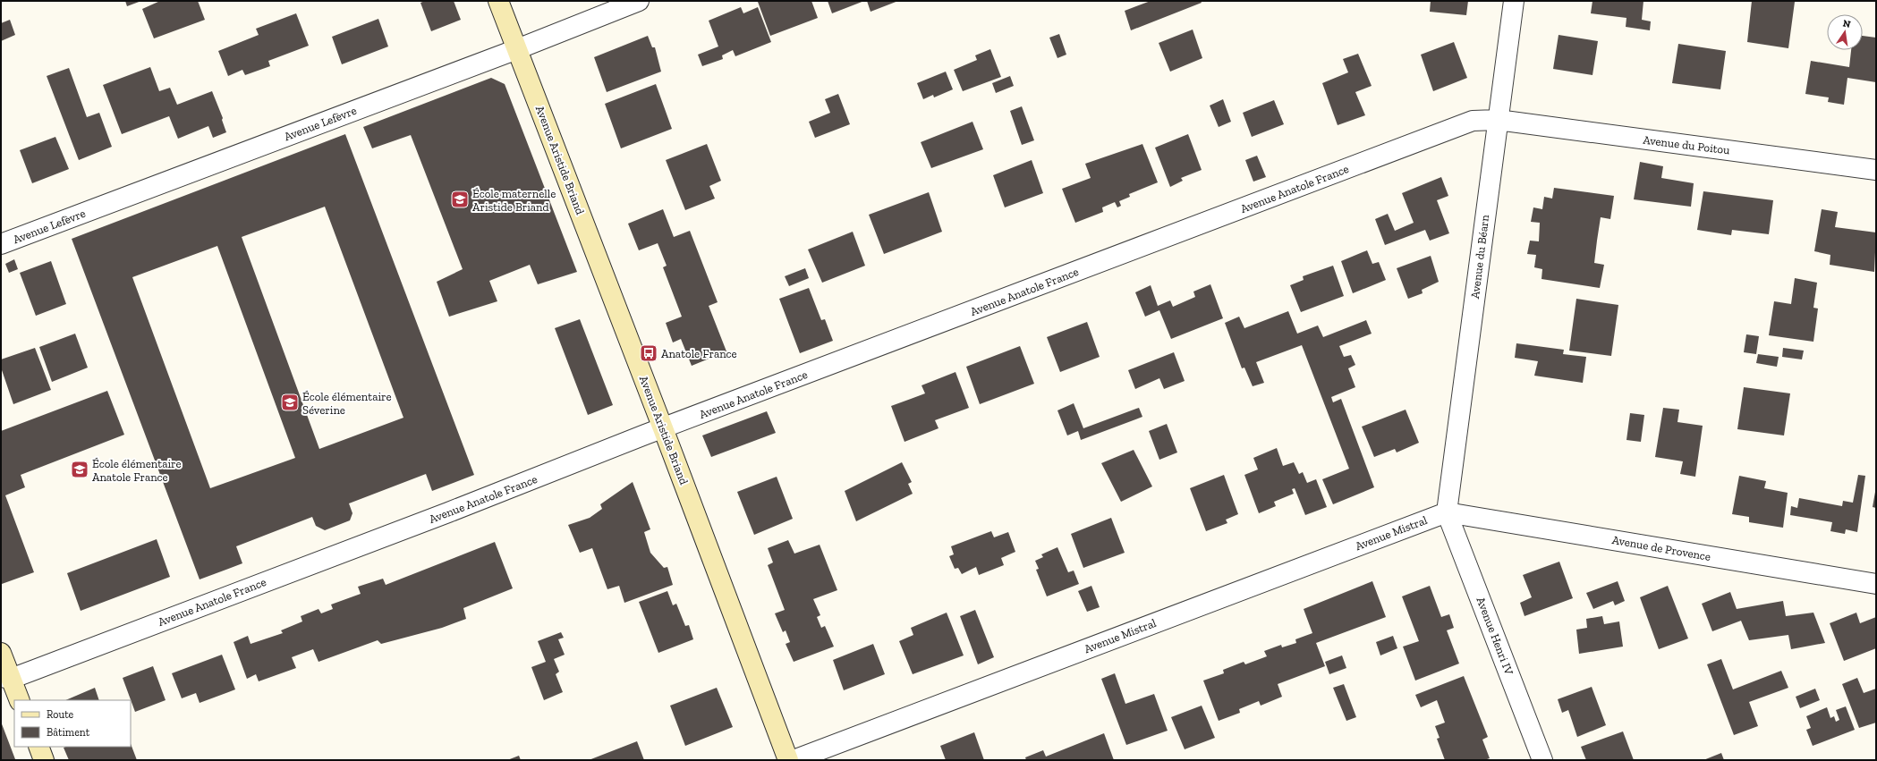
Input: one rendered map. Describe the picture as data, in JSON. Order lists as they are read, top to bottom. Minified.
{"streets":{"street":["Avenue Lefèvre","Avenue du Poitou","Avenue Aristide Briand","Avenue Anatole France","Avenue du Béarn","Avenue Mistral","Avenue de Provence","Avenue Henri IV"]},"crossings":[["Avenue Lefèvre","Avenue Aristide Briand"],["Avenue du Poitou","Avenue Anatole France"],["Avenue du Poitou","Avenue du Béarn"],["Avenue Aristide Briand","Avenue Anatole France"],["Avenue Anatole France","Avenue du Béarn"],["Avenue du Béarn","Avenue Mistral"],["Avenue du Béarn","Avenue de Provence"],["Avenue du Béarn","Avenue Henri IV"],["Avenue Mistral","Avenue de Provence"],["Avenue Mistral","Avenue Henri IV"],["Avenue de Provence","Avenue Henri IV"]],"places":{"school or university":["École maternelle Aristide Briand","École élémentaire Séverine","École élémentaire Anatole France"],"bus stop":["Anatole France"]},"legend":["Route","Bâtiment"],"north":"top"}
